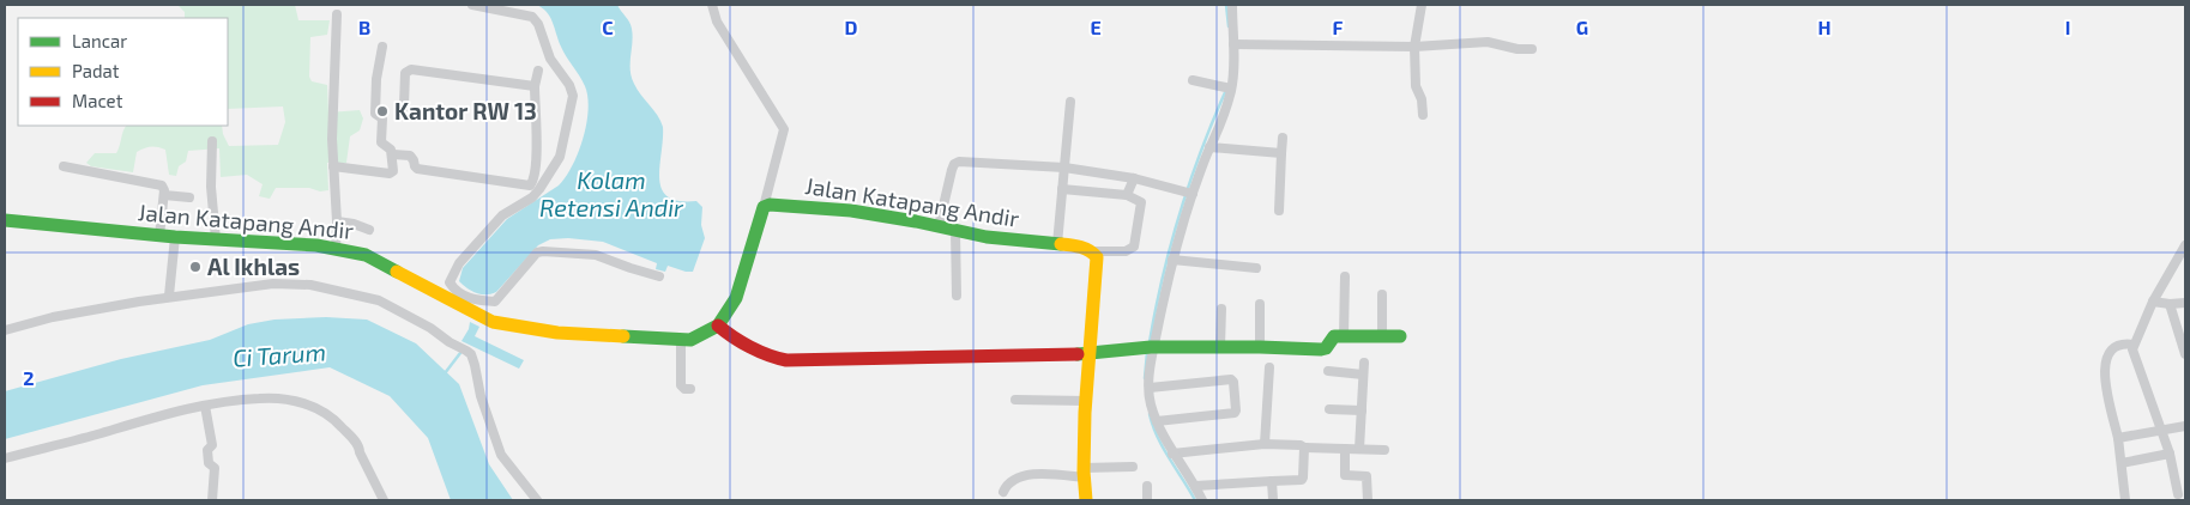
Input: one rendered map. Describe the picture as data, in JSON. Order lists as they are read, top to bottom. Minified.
{"streets":{"street":["Jalan Katapang Andir"]},"water":["Kolam Retensi Andir","Ci Tarum"],"places":["Kantor RW 13","Al Ikhlas"],"legend":["Lancar","Padat","Macet"],"grid":{"columns":["B","C","D","E","F","G","H","I"],"rows":["2"]}}
